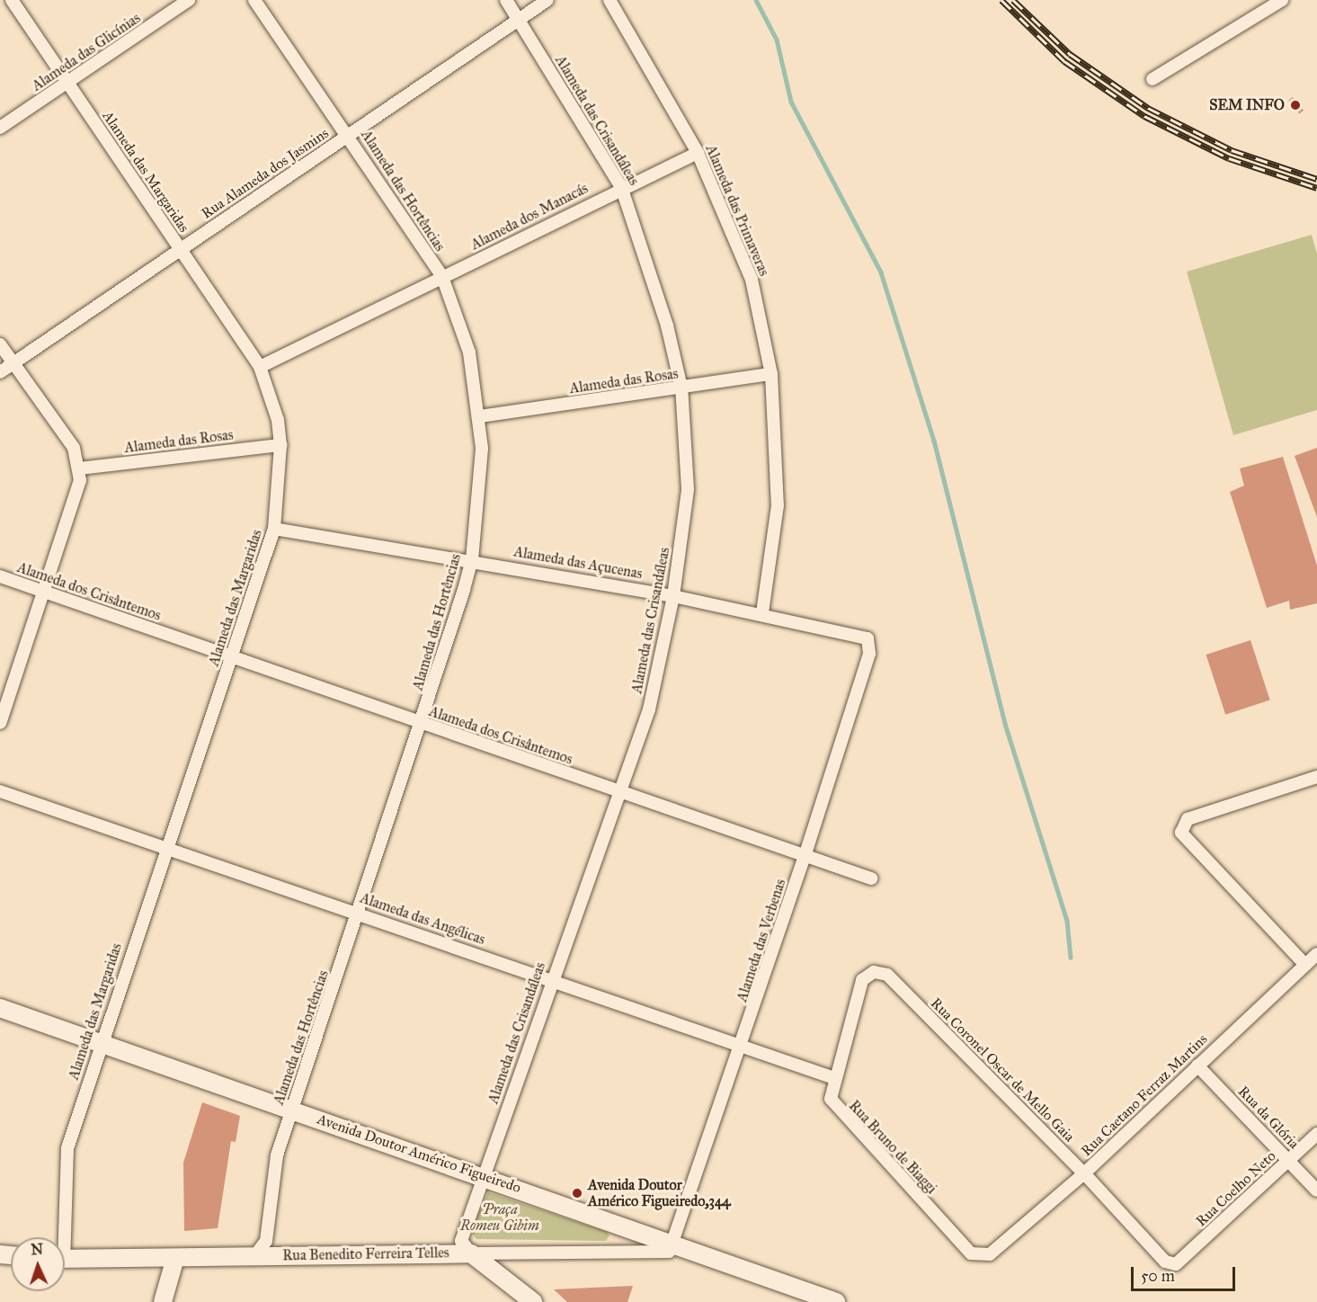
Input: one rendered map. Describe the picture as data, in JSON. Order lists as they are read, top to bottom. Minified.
{"streets":{"main road":["Avenida Doutor Américo Figueiredo","Rua Benedito Ferreira Telles"],"street":["Alameda das Glicínias","Alameda das Crisandáleas","Alameda das Margaridas","Rua Alameda dos Jasmins","Alameda das Hortências","Alameda das Primaveras","Alameda dos Manacás","Alameda das Rosas","Alameda das Açucenas","Alameda dos Crisântemos","Alameda das Angélicas","Alameda das Verbenas","Rua Coronel Oscar de Mello Gaia","Rua Caetano Ferraz Martins","Rua da Glória","Rua Bruno de Biaggi","Rua Coelho Neto"]},"crossings":[["Alameda das Glicínias","Alameda das Margaridas"],["Alameda das Crisandáleas","Rua Alameda dos Jasmins"],["Alameda das Crisandáleas","Alameda dos Manacás"],["Alameda das Crisandáleas","Alameda das Rosas"],["Alameda das Crisandáleas","Alameda das Açucenas"],["Alameda das Crisandáleas","Alameda dos Crisântemos"],["Alameda das Crisandáleas","Alameda das Angélicas"],["Alameda das Crisandáleas","Avenida Doutor Américo Figueiredo"],["Alameda das Crisandáleas","Rua Benedito Ferreira Telles"],["Alameda das Margaridas","Rua Alameda dos Jasmins"],["Alameda das Margaridas","Alameda dos Manacás"],["Alameda das Margaridas","Alameda das Rosas"],["Alameda das Margaridas","Alameda das Açucenas"],["Alameda das Margaridas","Alameda dos Crisântemos"],["Alameda das Margaridas","Alameda das Angélicas"],["Alameda das Margaridas","Avenida Doutor Américo Figueiredo"],["Rua Alameda dos Jasmins","Alameda das Hortências"],["Alameda das Hortências","Alameda dos Manacás"],["Alameda das Hortências","Alameda das Rosas"],["Alameda das Hortências","Alameda das Açucenas"],["Alameda das Hortências","Alameda dos Crisântemos"],["Alameda das Hortências","Alameda das Angélicas"],["Alameda das Hortências","Avenida Doutor Américo Figueiredo"],["Alameda das Hortências","Rua Benedito Ferreira Telles"],["Alameda das Primaveras","Alameda dos Manacás"],["Alameda das Primaveras","Alameda das Rosas"],["Alameda das Primaveras","Alameda das Açucenas"],["Alameda das Açucenas","Alameda das Verbenas"],["Alameda dos Crisântemos","Alameda das Verbenas"],["Alameda das Angélicas","Alameda das Verbenas"],["Alameda das Angélicas","Rua Bruno de Biaggi"],["Alameda das Verbenas","Avenida Doutor Américo Figueiredo"],["Alameda das Verbenas","Rua Benedito Ferreira Telles"],["Rua Coronel Oscar de Mello Gaia","Rua Caetano Ferraz Martins"],["Rua Coronel Oscar de Mello Gaia","Rua Bruno de Biaggi"],["Rua Coronel Oscar de Mello Gaia","Rua Coelho Neto"],["Rua Caetano Ferraz Martins","Rua da Glória"],["Rua Caetano Ferraz Martins","Rua Bruno de Biaggi"],["Rua da Glória","Rua Coelho Neto"],["Avenida Doutor Américo Figueiredo","Rua Benedito Ferreira Telles"]],"parks":["Praça Romeu Gibim"],"places":["SEM INFO","Avenida Doutor Américo Figueiredo,344"],"scale_bar":"50 m","north":"top"}
